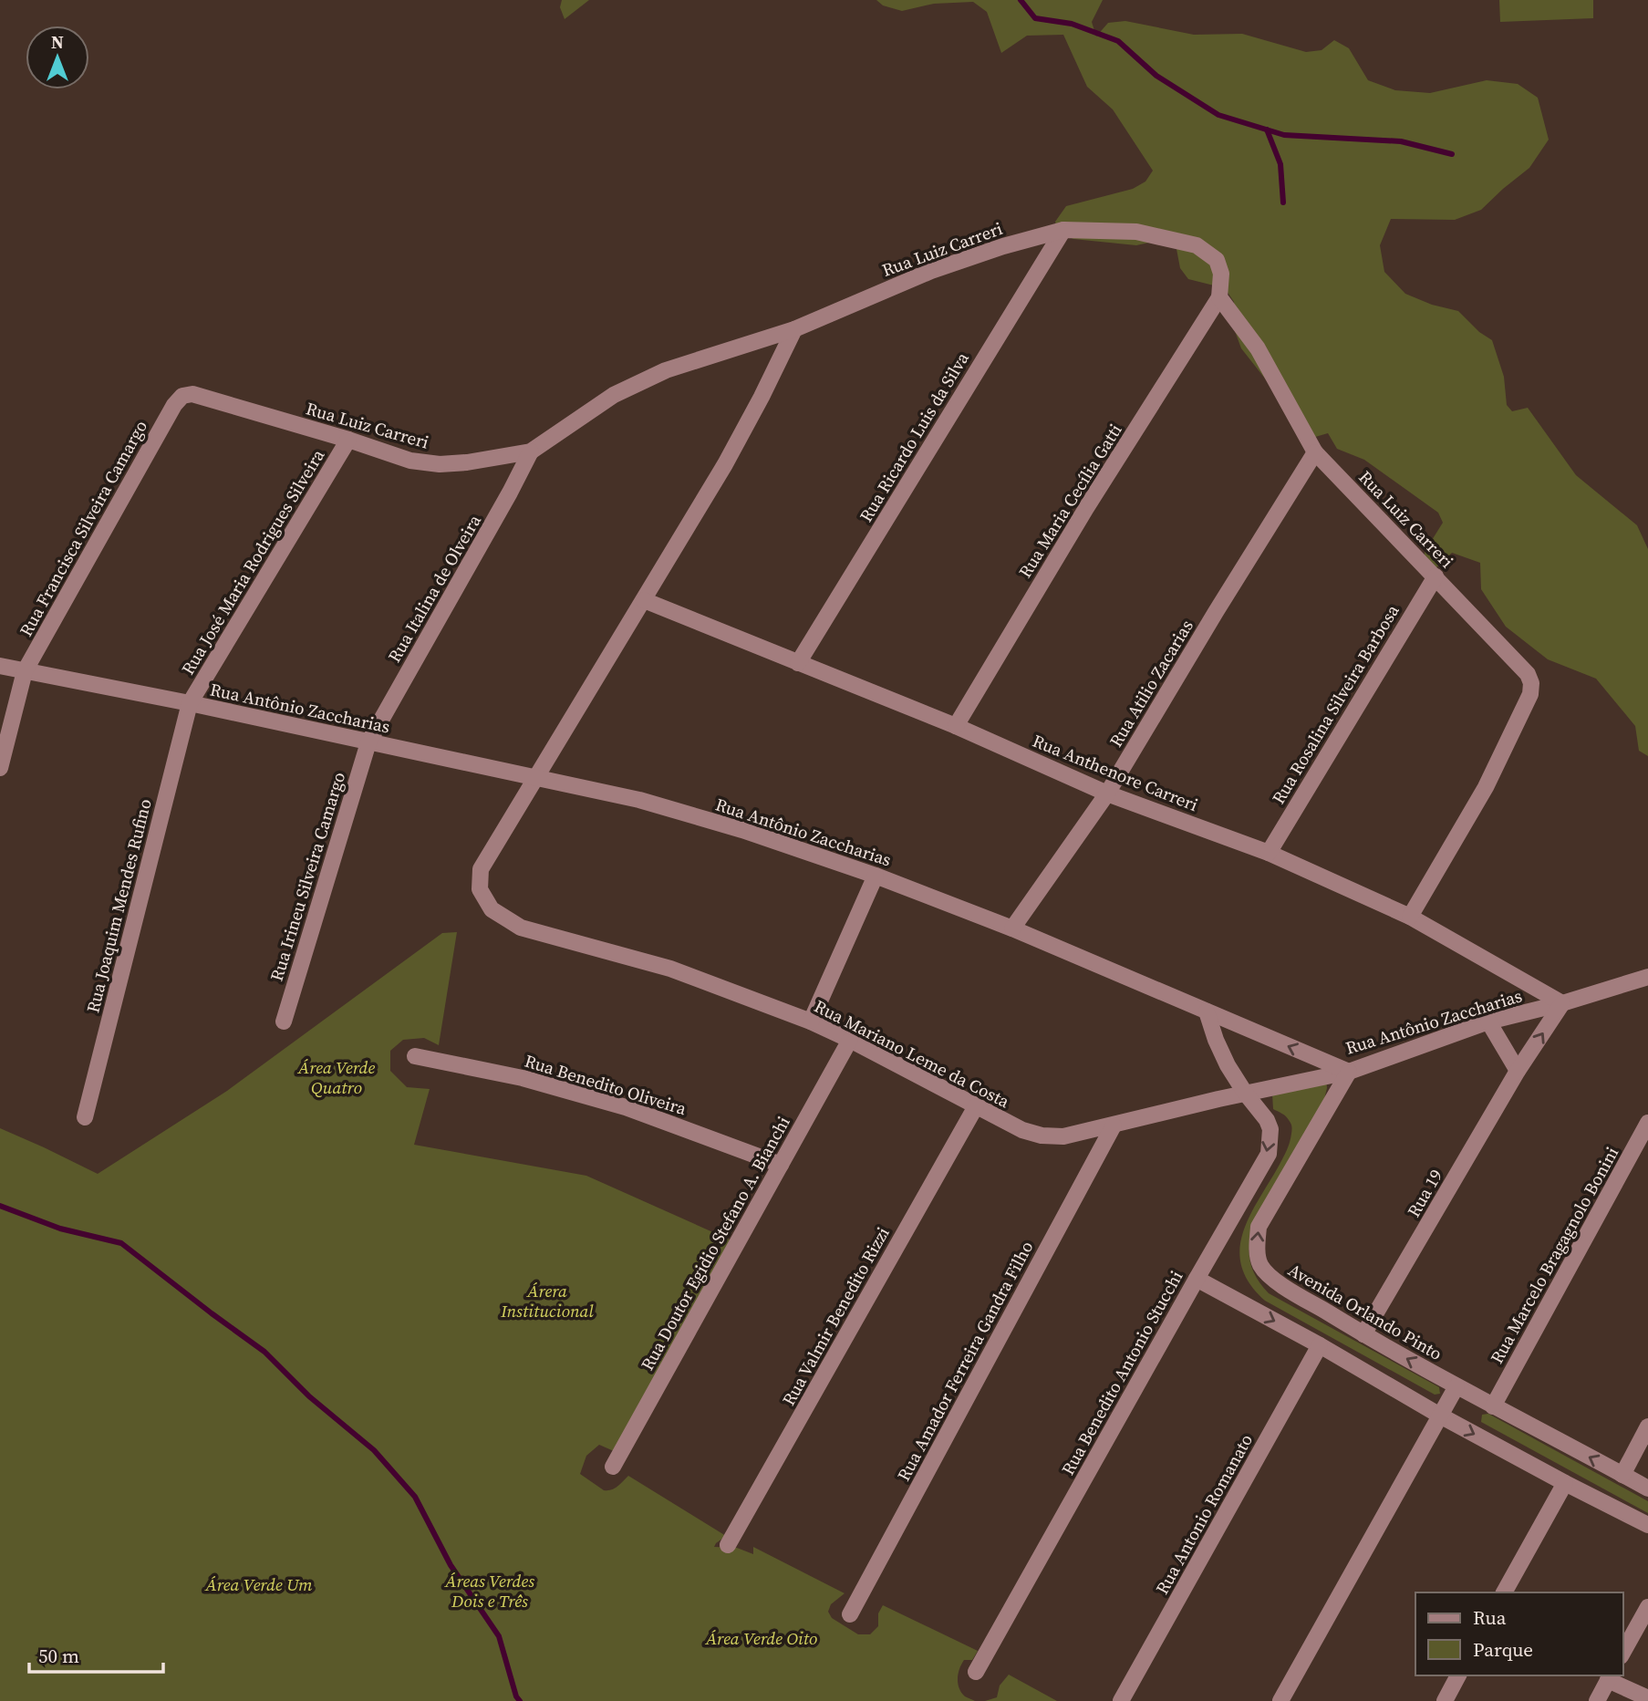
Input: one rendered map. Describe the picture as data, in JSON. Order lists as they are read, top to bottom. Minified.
{"streets":{"street":["Rua Luiz Carreri","Rua Ricardo Luis da Silva","Rua Maria Cecília Gatti","Rua Francisca Silveira Camargo","Rua José Maria Rodrigues Silveira","Rua Italina de Olveira","Rua Atilio Zacarias","Rua Rosalina Silveira Barbosa","Rua Antônio Zaccharias","Rua Anthenore Carreri","Rua Irineu Silveira Camargo","Rua Joaquim Mendes Rufino","Rua Mariano Leme da Costa","Rua Benedito Oliveira","Rua 19","Rua Doutor Egidio Stefano A. Bianchi","Rua Marcelo Bragagnolo Bonini","Avenida Orlando Pinto","Rua Valmir Benedito Rizzi","Rua Amador Ferreira Gandra Filho","Rua Benedito Antonio Stucchi","Rua Antonio Romanato"]},"crossings":[["Rua Luiz Carreri","Rua Ricardo Luis da Silva"],["Rua Luiz Carreri","Rua Maria Cecília Gatti"],["Rua Luiz Carreri","Rua Francisca Silveira Camargo"],["Rua Luiz Carreri","Rua José Maria Rodrigues Silveira"],["Rua Luiz Carreri","Rua Italina de Olveira"],["Rua Luiz Carreri","Rua Atilio Zacarias"],["Rua Luiz Carreri","Rua Rosalina Silveira Barbosa"],["Rua Luiz Carreri","Rua Anthenore Carreri"],["Rua Ricardo Luis da Silva","Rua Anthenore Carreri"],["Rua Maria Cecília Gatti","Rua Anthenore Carreri"],["Rua Francisca Silveira Camargo","Rua Antônio Zaccharias"],["Rua José Maria Rodrigues Silveira","Rua Antônio Zaccharias"],["Rua José Maria Rodrigues Silveira","Rua Joaquim Mendes Rufino"],["Rua Italina de Olveira","Rua Antônio Zaccharias"],["Rua Italina de Olveira","Rua Irineu Silveira Camargo"],["Rua Atilio Zacarias","Rua Antônio Zaccharias"],["Rua Atilio Zacarias","Rua Anthenore Carreri"],["Rua Rosalina Silveira Barbosa","Rua Anthenore Carreri"],["Rua Antônio Zaccharias","Rua Anthenore Carreri"],["Rua Antônio Zaccharias","Rua Irineu Silveira Camargo"],["Rua Antônio Zaccharias","Rua Joaquim Mendes Rufino"],["Rua Antônio Zaccharias","Rua Mariano Leme da Costa"],["Rua Antônio Zaccharias","Rua 19"],["Rua Antônio Zaccharias","Avenida Orlando Pinto"],["Rua Antônio Zaccharias","Rua Benedito Antonio Stucchi"],["Rua Anthenore Carreri","Rua 19"],["Rua Mariano Leme da Costa","Rua Doutor Egidio Stefano A. Bianchi"],["Rua Mariano Leme da Costa","Avenida Orlando Pinto"],["Rua Mariano Leme da Costa","Rua Valmir Benedito Rizzi"],["Rua Mariano Leme da Costa","Rua Amador Ferreira Gandra Filho"],["Rua Mariano Leme da Costa","Rua Benedito Antonio Stucchi"],["Rua Benedito Oliveira","Rua Doutor Egidio Stefano A. Bianchi"],["Rua 19","Avenida Orlando Pinto"],["Rua Marcelo Bragagnolo Bonini","Avenida Orlando Pinto"]],"parks":["Área Verde Quatro","Árera Institucional","Áreas Verdes Dois e Três","Área Verde Um","Área Verde Oito"],"legend":["Rua","Parque"],"scale_bar":"50 m","north":"top"}
